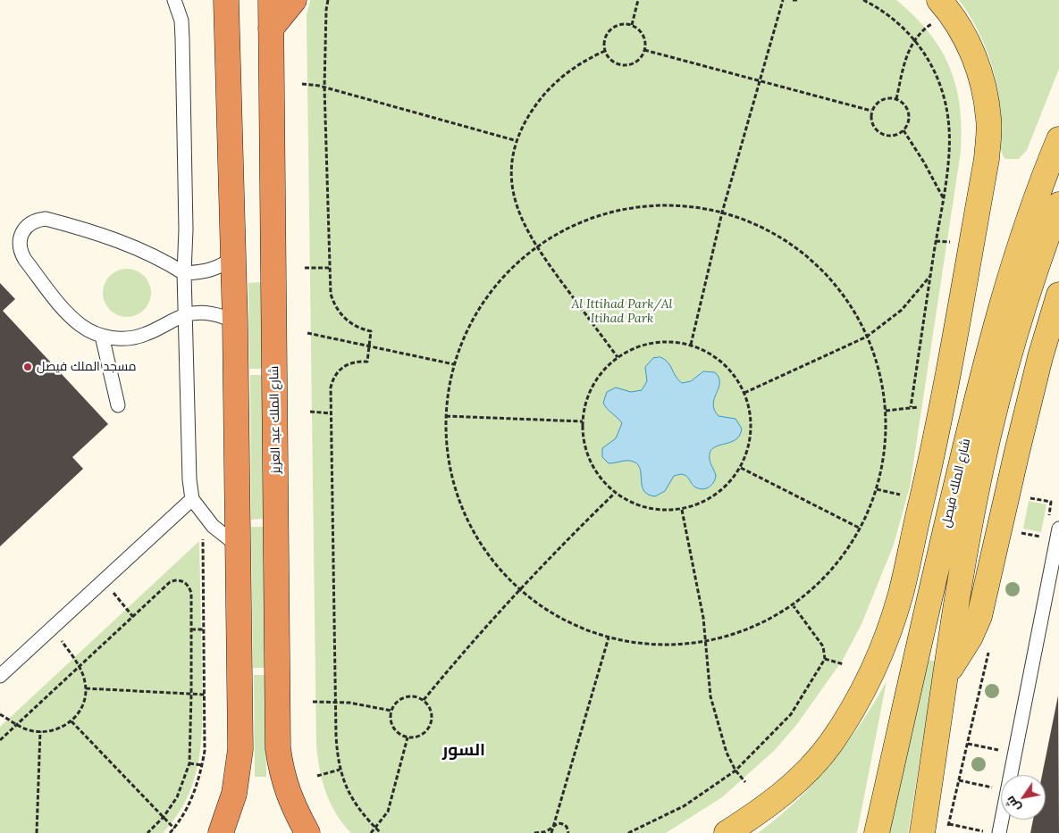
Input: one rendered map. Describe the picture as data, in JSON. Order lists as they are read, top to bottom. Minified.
{"streets":{"highway":["شارع الملك عبد العزيز"],"main road":["شارع الملك فيصل"]},"districts":["السور"],"parks":["Al Ittihad Park/Al Itihad Park"],"places":["مسجد الملك فيصل"],"north":"bottom left"}
